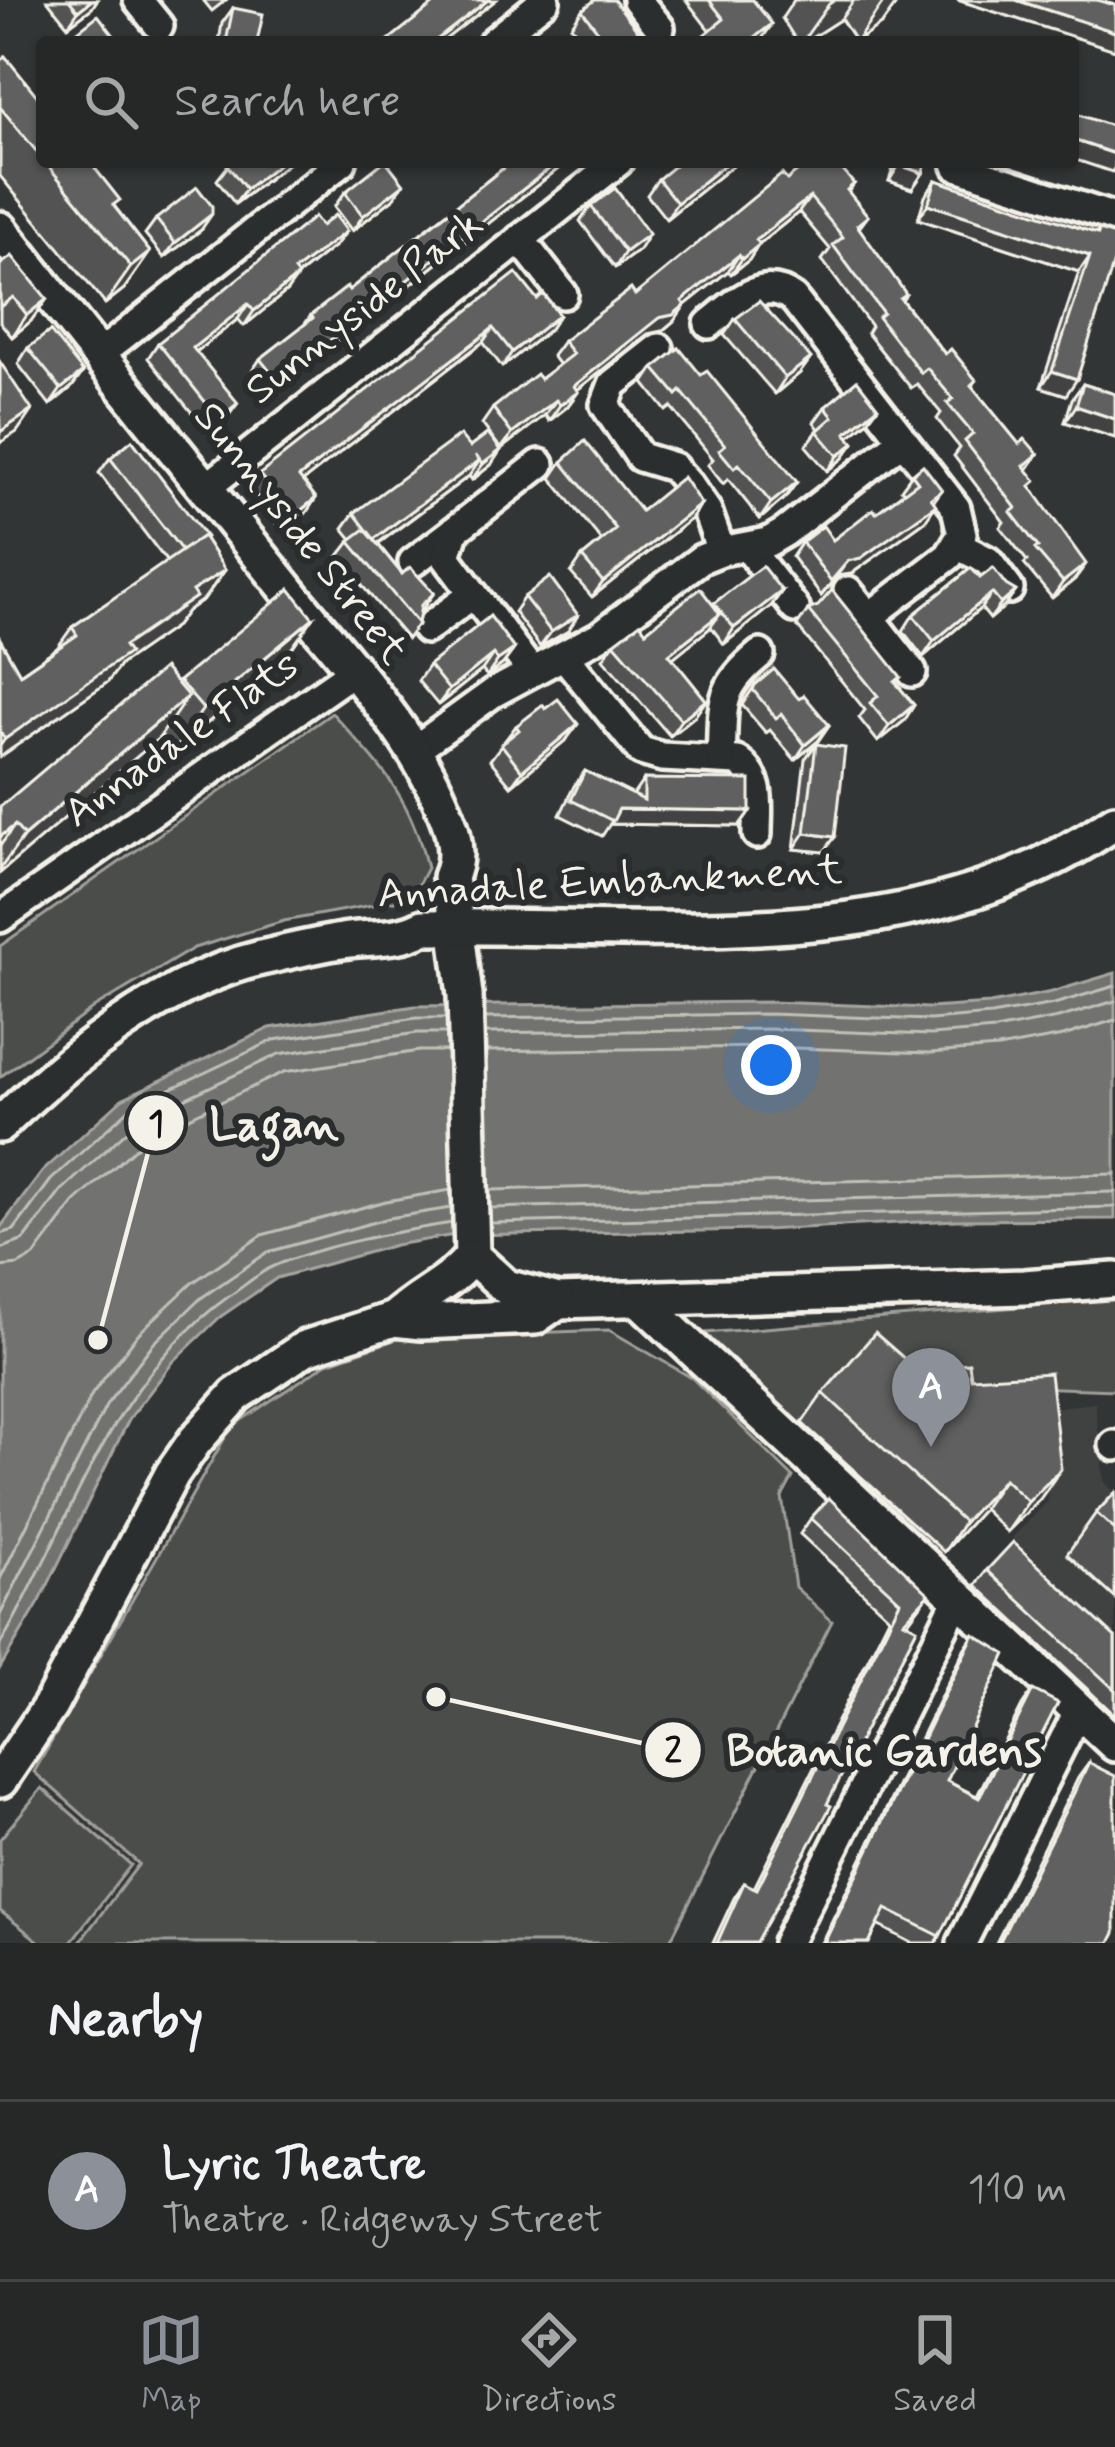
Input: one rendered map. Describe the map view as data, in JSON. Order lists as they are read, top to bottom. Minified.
{"streets":{"street":["Sunnyside Park","Sunnyside Street","Annadale Flats","Annadale Embankment"]},"crossings":[["Sunnyside Park","Sunnyside Street"],["Sunnyside Street","Annadale Flats"],["Sunnyside Street","Annadale Embankment"]],"places":["Lagan","Botanic Gardens"],"page":{"search":"Search here","pins":"A","heading":"Nearby","list":[{"mark":"A","name":"Lyric Theatre","note":"Theatre · Ridgeway Street","value":"110 m"}],"nav":["Map","Directions","Saved"]}}
